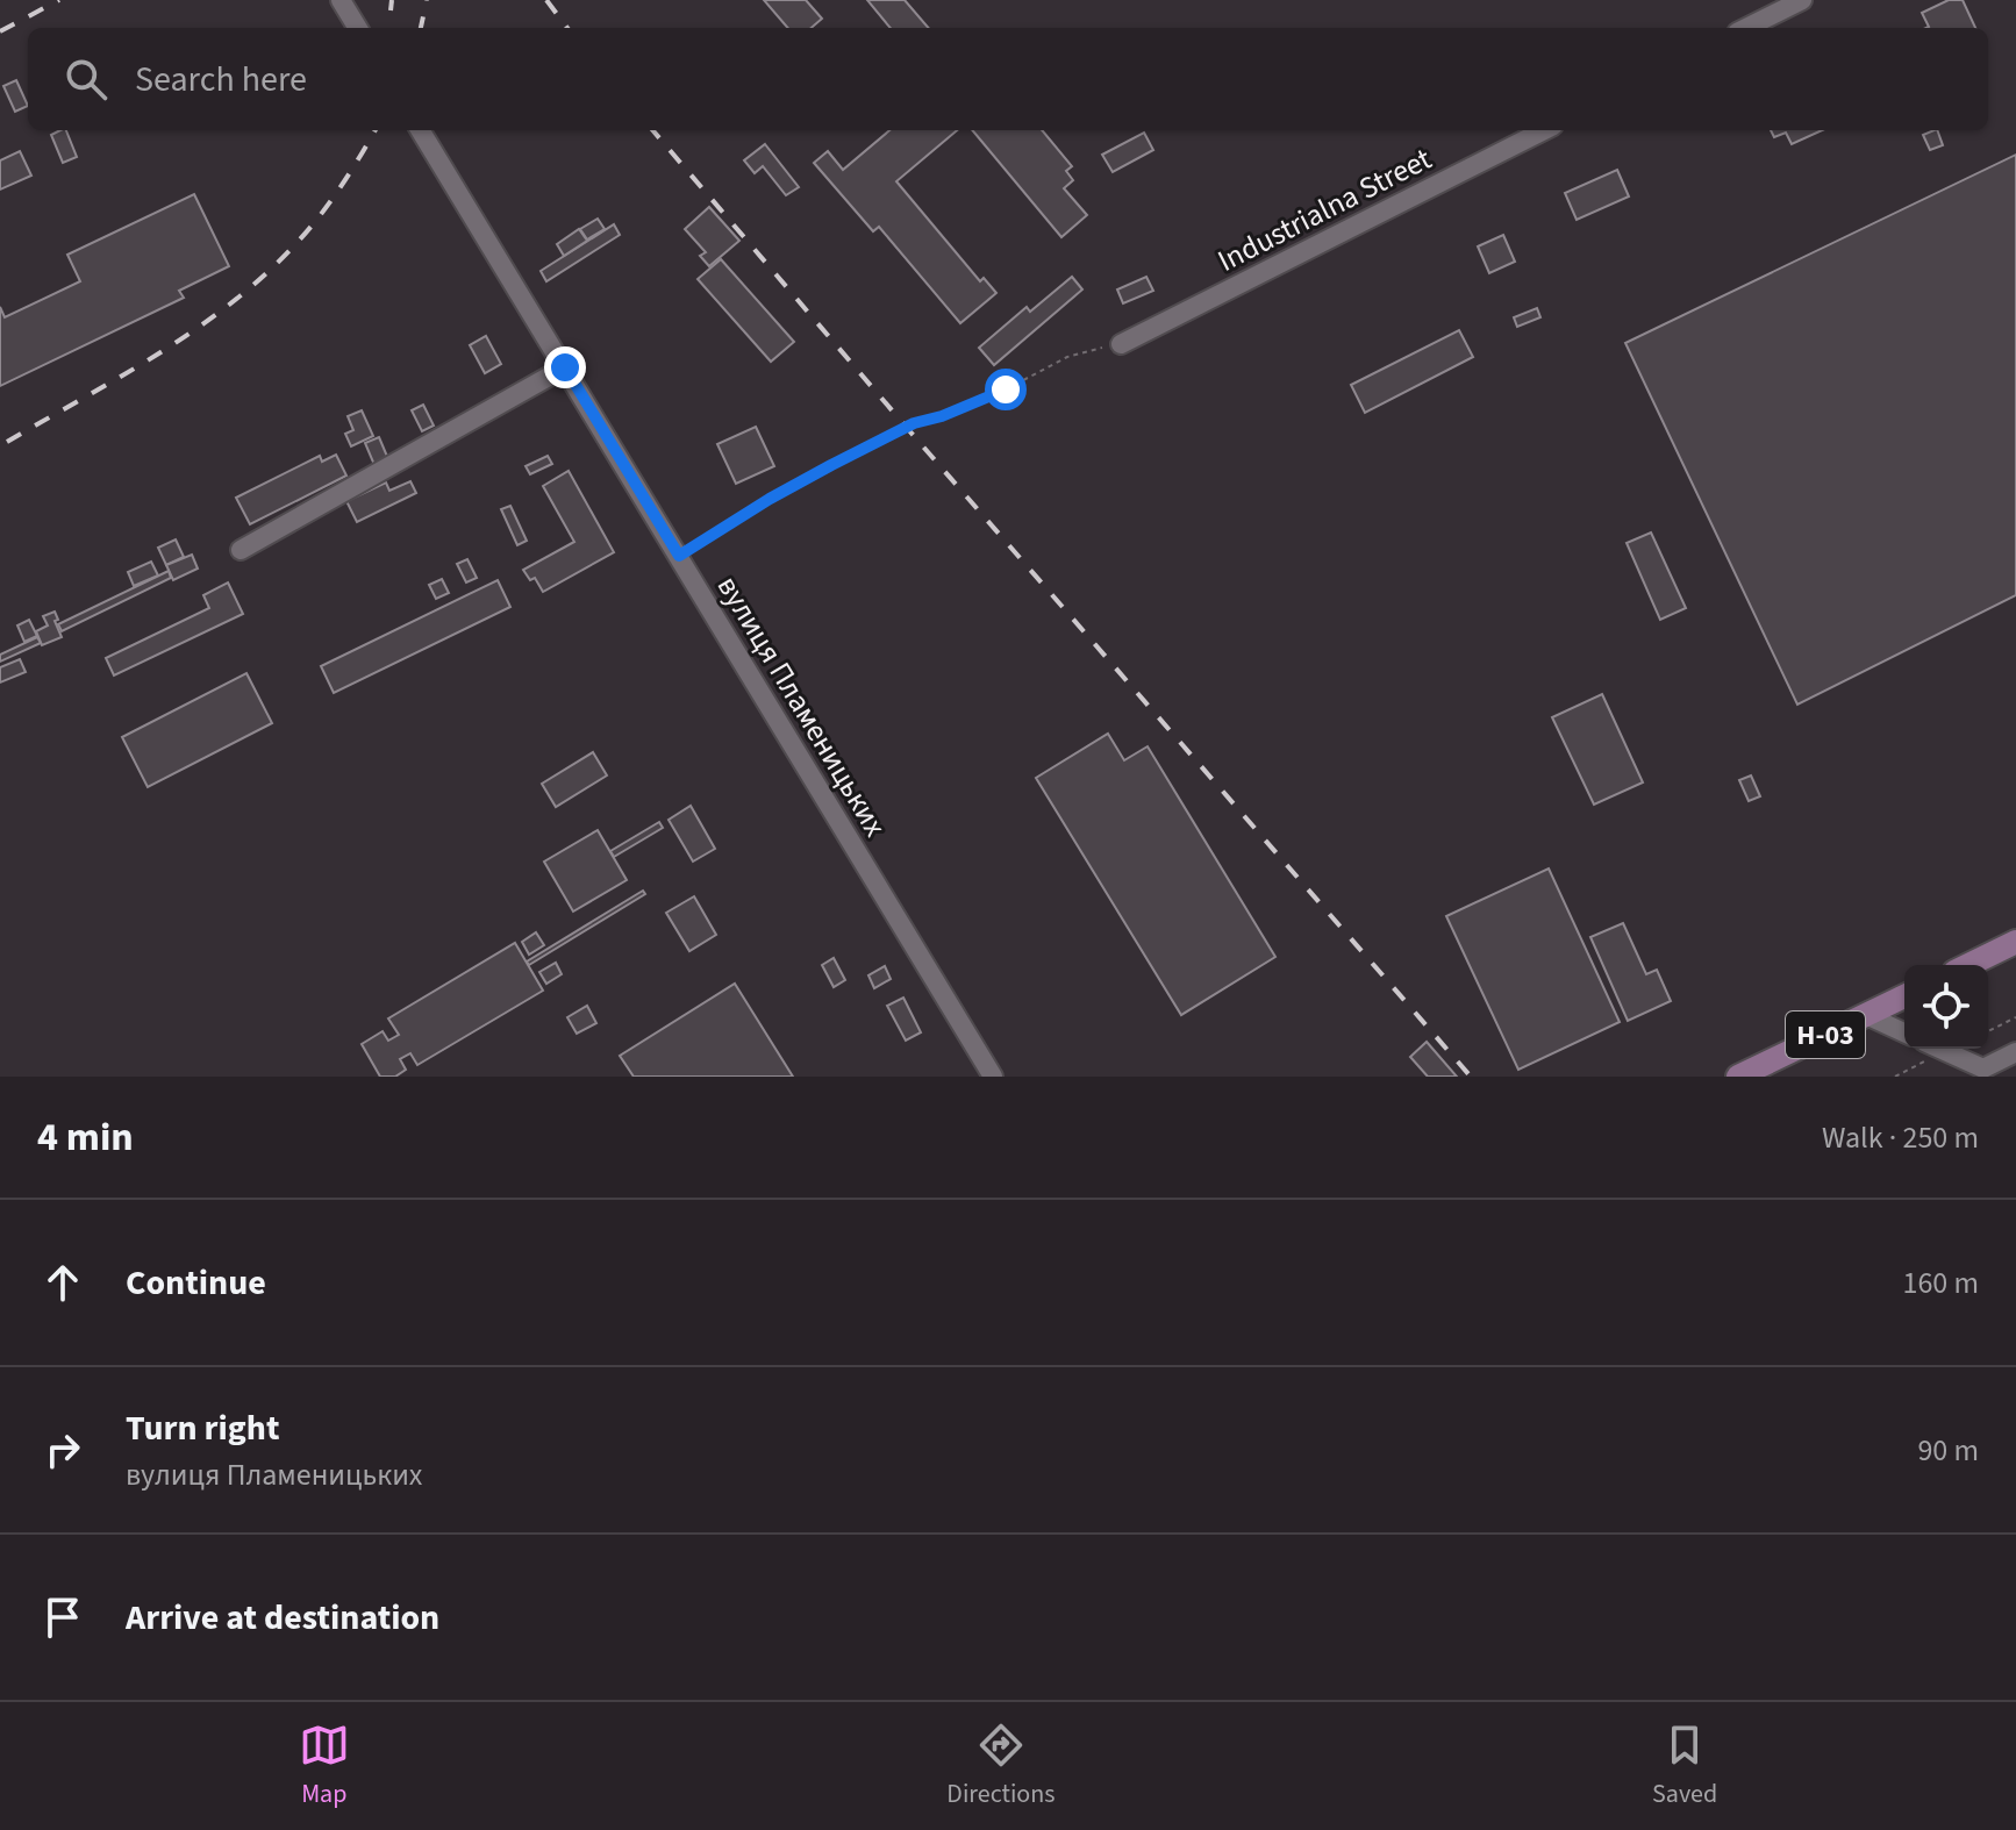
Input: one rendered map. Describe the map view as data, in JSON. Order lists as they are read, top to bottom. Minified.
{"streets":{"main road":["Н-03"],"street":["Industrialna Street","вулиця Пламеницьких"]},"page":{"search":"Search here","heading":["4 min","Walk · 250 m"],"list":[["Continue","160 m"],["Turn right","вулиця Пламеницьких","90 m"],"Arrive at destination"],"nav":["Map","Directions","Saved"]}}
